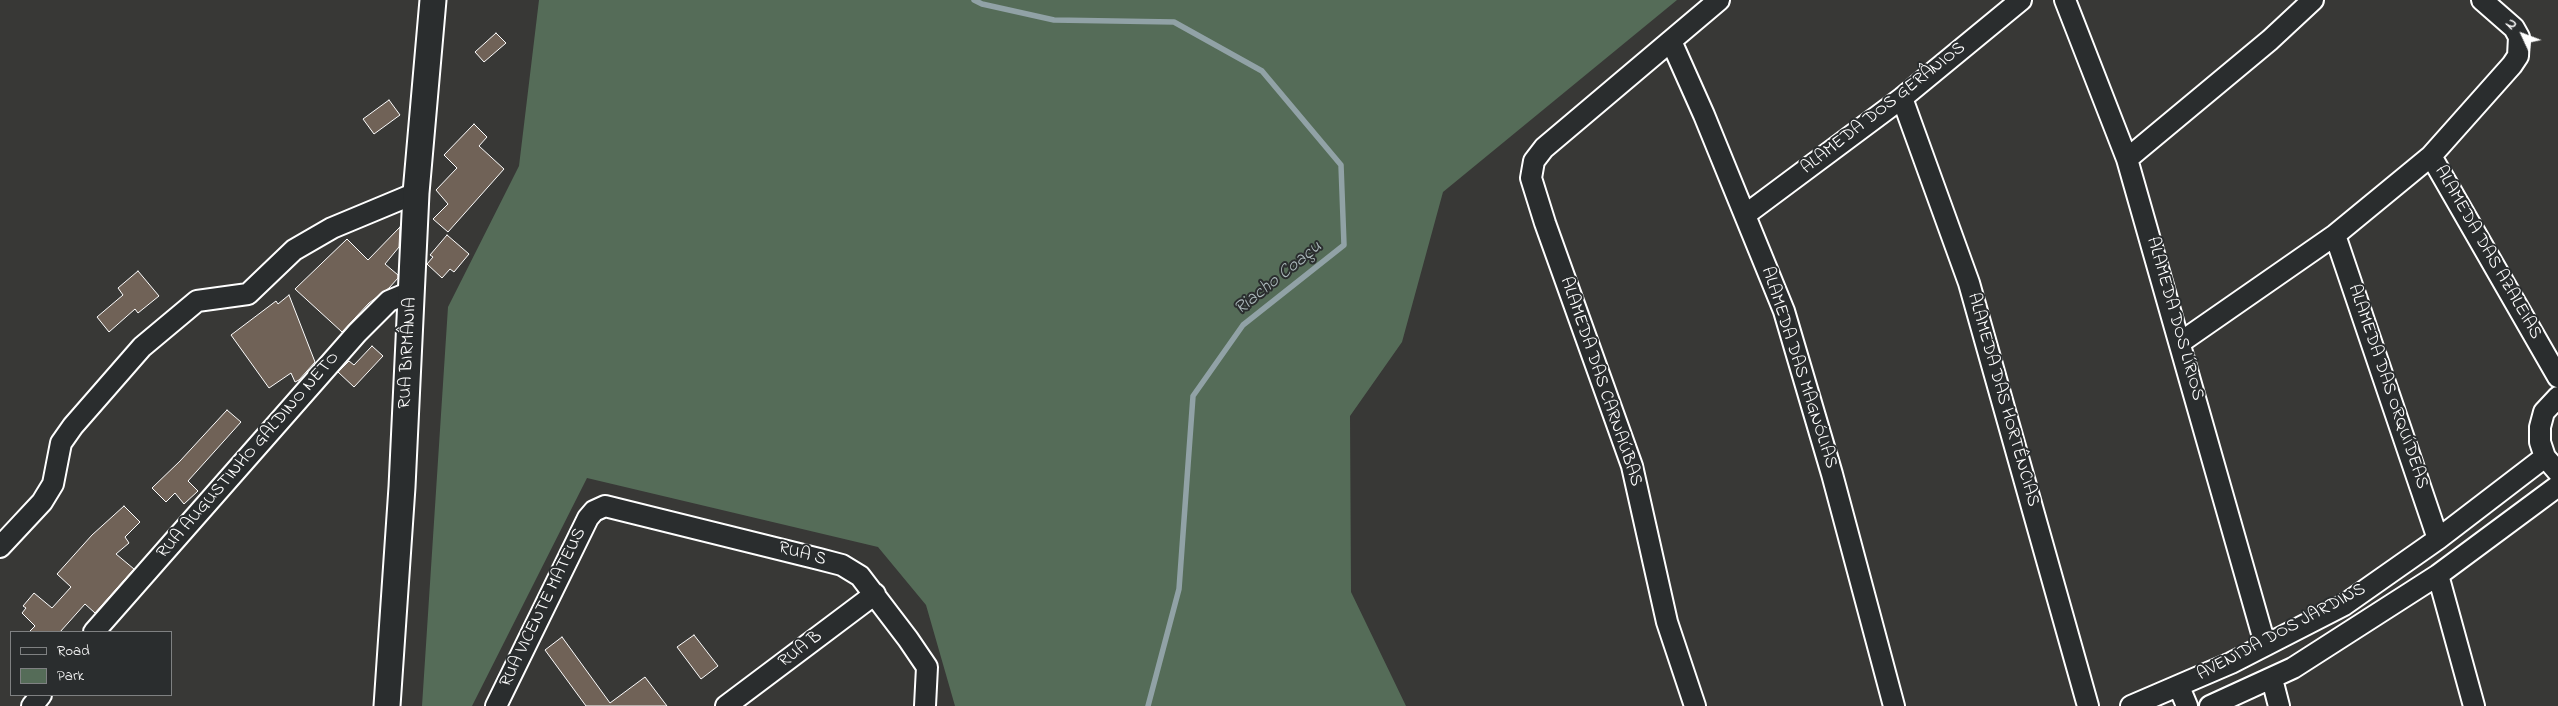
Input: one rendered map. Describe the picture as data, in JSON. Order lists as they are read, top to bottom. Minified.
{"streets":{"street":["ALAMEDA DOS GERÂNIOS","ALAMEDA DAS AZALEIAS","ALAMEDA DOS LÍRIOS","RUA BIRMÂNIA","ALAMEDA DAS MAGNÓLIAS","ALAMEDA DAS CARNAÚBAS","ALAMEDA DAS ORQUÍDEAS","ALAMEDA DAS HORTÊNCIAS","RUA AUGUSTINHO GALDINO NETO","RUA S","RUA VICENTE MATEUS","AVENIDA DOS JARDINS","RUA B"]},"crossings":[["ALAMEDA DOS GERÂNIOS","ALAMEDA DAS MAGNÓLIAS"],["ALAMEDA DOS GERÂNIOS","ALAMEDA DAS HORTÊNCIAS"],["ALAMEDA DOS LÍRIOS","AVENIDA DOS JARDINS"],["RUA BIRMÂNIA","RUA AUGUSTINHO GALDINO NETO"],["ALAMEDA DAS MAGNÓLIAS","ALAMEDA DAS CARNAÚBAS"],["ALAMEDA DAS ORQUÍDEAS","AVENIDA DOS JARDINS"],["RUA S","RUA VICENTE MATEUS"],["RUA S","RUA B"]],"water":["Riacho Coaçu"],"legend":["Road","Park"],"north":"top left"}
